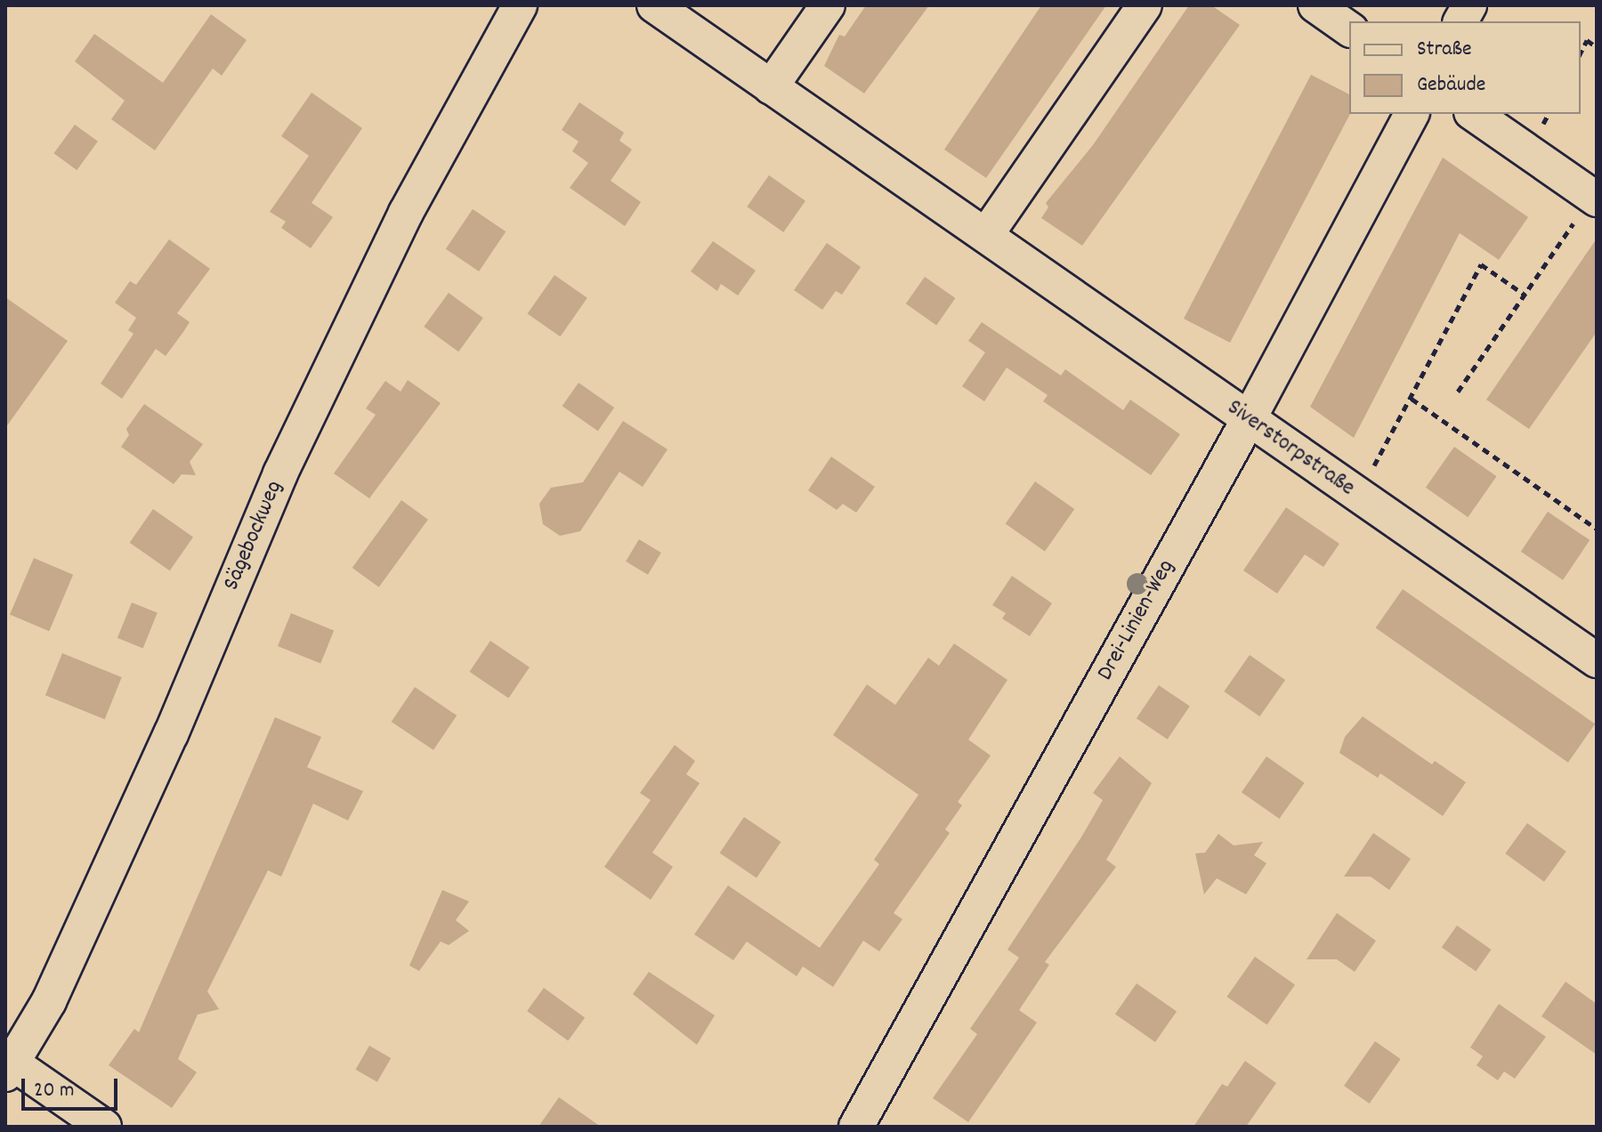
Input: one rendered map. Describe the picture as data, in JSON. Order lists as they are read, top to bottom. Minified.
{"streets":{"street":["Siverstorpstraße","Sägebockweg","Drei-Linien-Weg"]},"crossings":[["Siverstorpstraße","Drei-Linien-Weg"]],"legend":["Straße","Gebäude"],"scale_bar":"20 m"}
